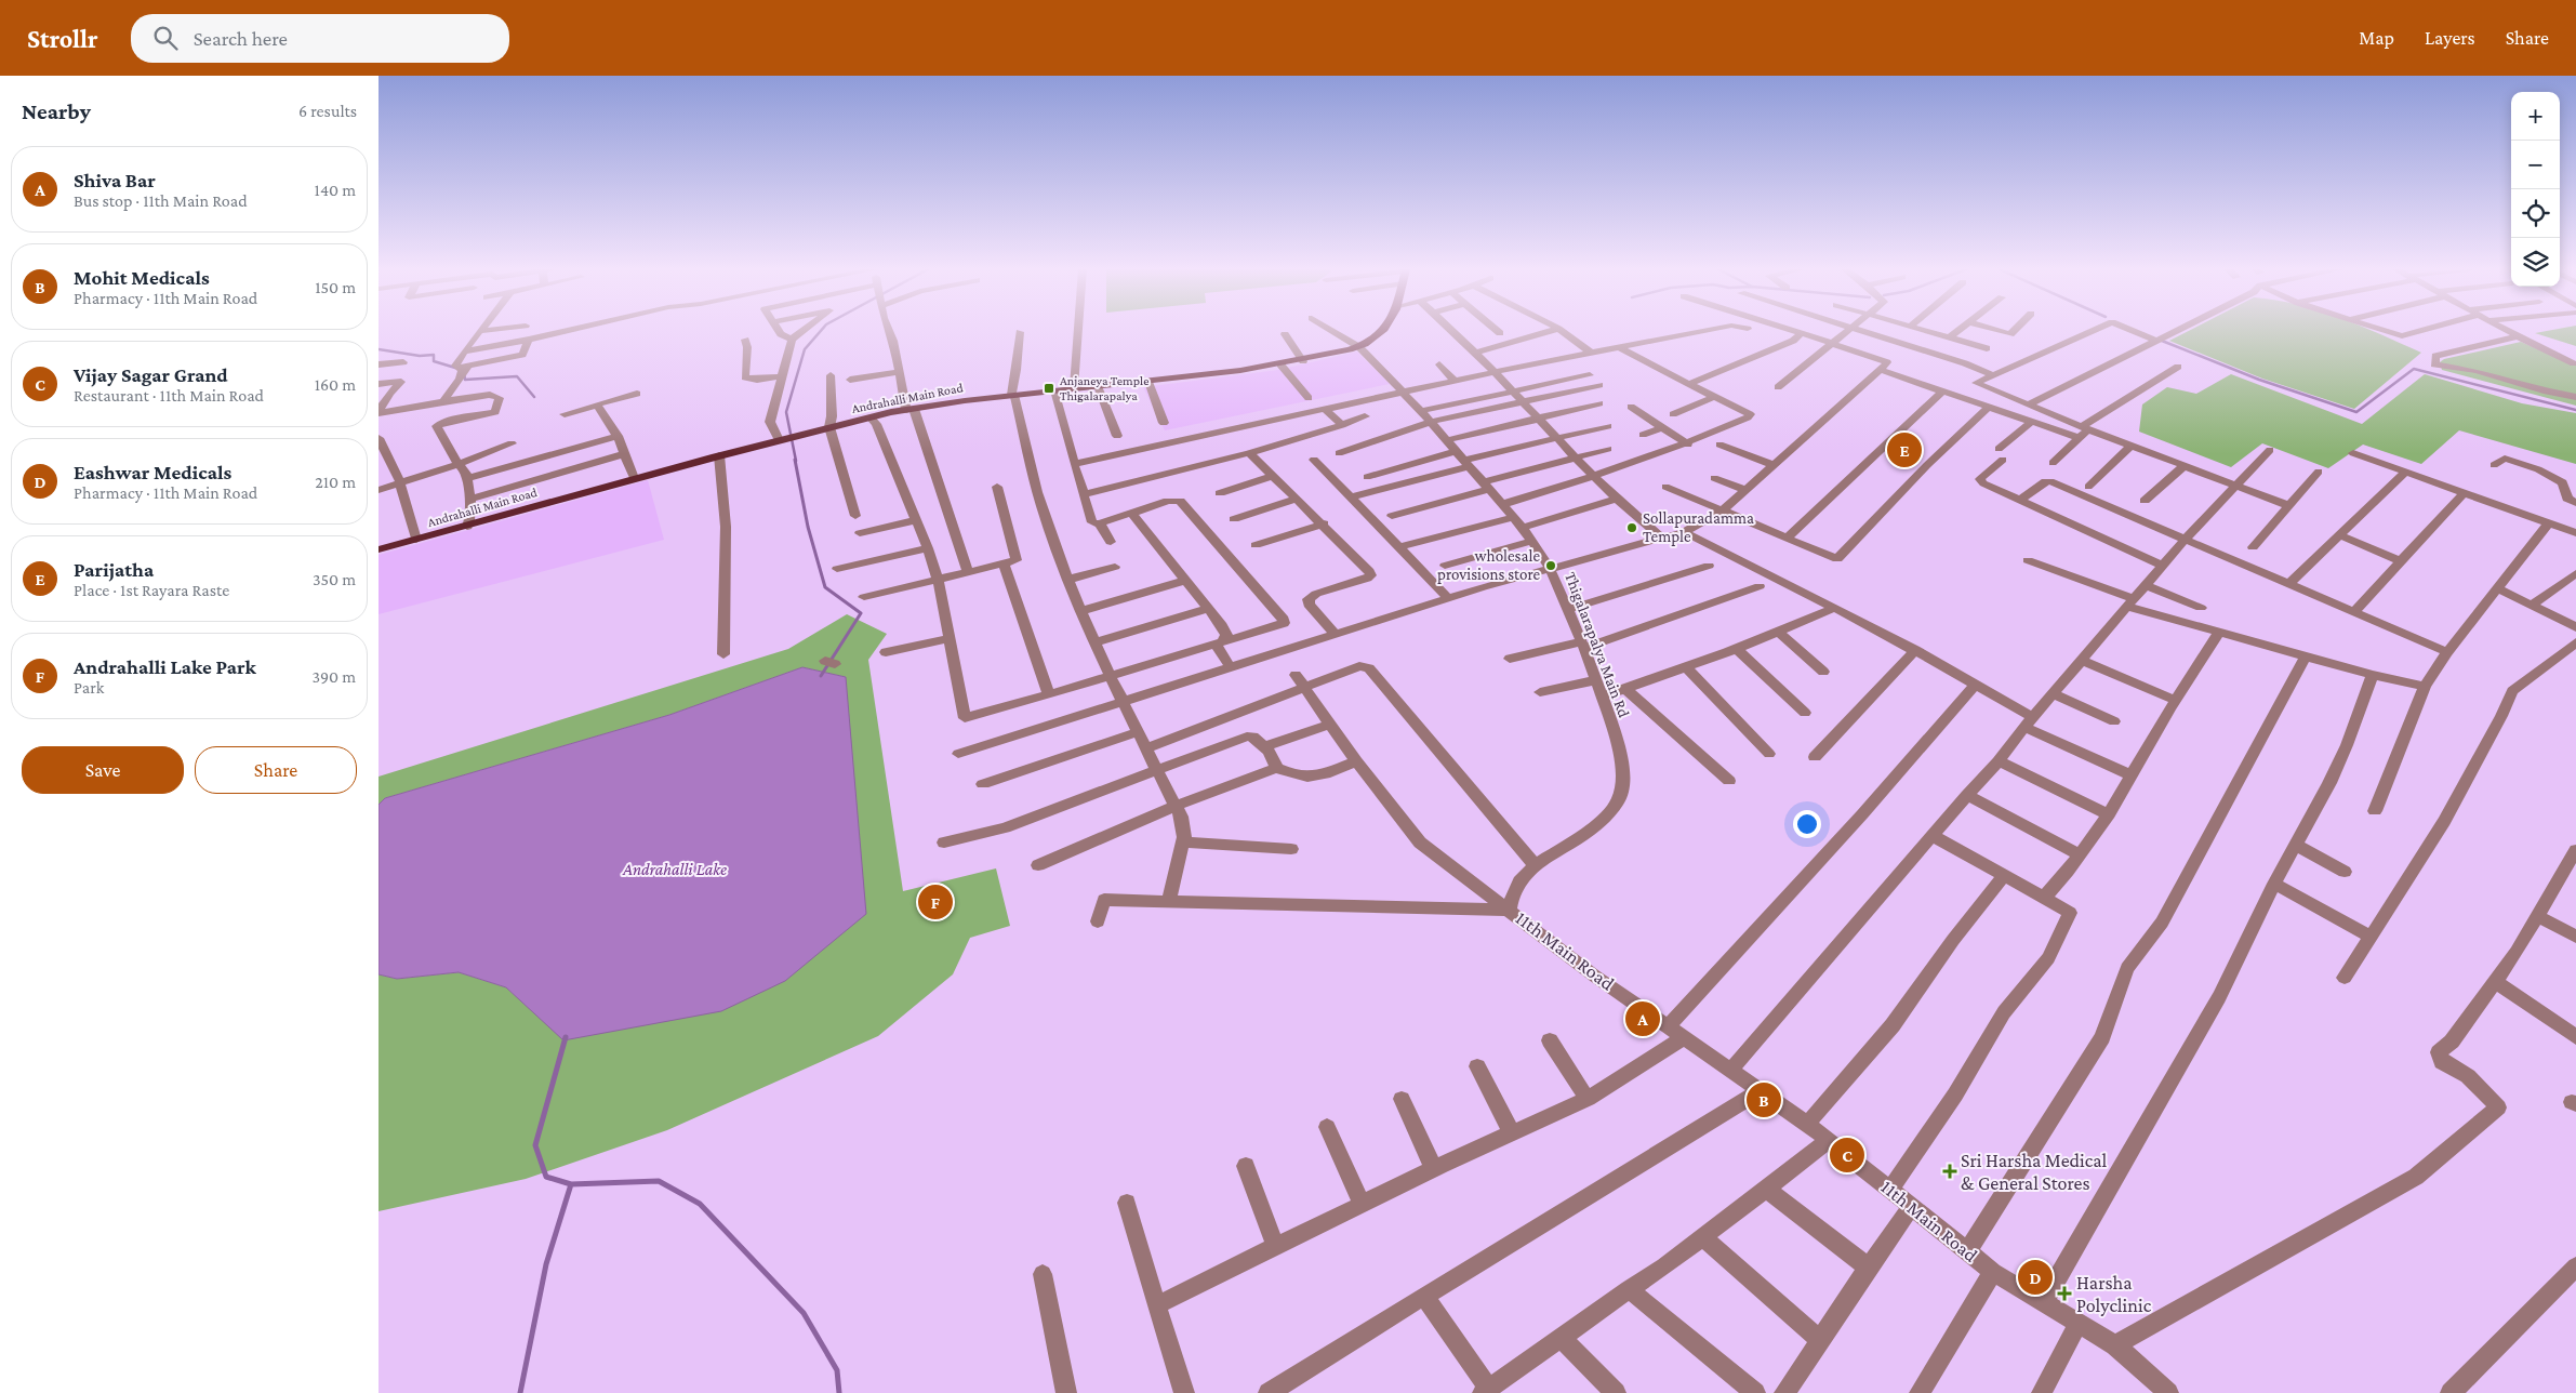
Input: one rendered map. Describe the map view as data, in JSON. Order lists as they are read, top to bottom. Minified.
{"streets":{"main road":["Andrahalli Main Road"],"street":["Thigalarapalya Main Rd","11th Main Road"]},"crossings":[["Andrahalli Main Road","Thigalarapalya Main Rd"],["Thigalarapalya Main Rd","11th Main Road"]],"water":["Andrahalli Lake"],"places":{"transit":["Anjaneya Temple Thigalarapalya"],"other":["Sollapuradamma Temple","wholesale provisions store"],"health":["Sri Harsha Medical & General Stores","Harsha Polyclinic"]},"page":{"header":"Strollr","search":"Search here","nav":["Map","Layers","Share"],"heading":["Nearby","6 results"],"map_buttons":["+","−"],"list":[{"mark":"A","name":"Shiva Bar","note":"Bus stop · 11th Main Road","value":"140 m"},{"mark":"B","name":"Mohit Medicals","note":"Pharmacy · 11th Main Road","value":"150 m"},{"mark":"C","name":"Vijay Sagar Grand","note":"Restaurant · 11th Main Road","value":"160 m"},{"mark":"D","name":"Eashwar Medicals","note":"Pharmacy · 11th Main Road","value":"210 m"},{"mark":"E","name":"Parijatha","note":"Place · 1st Rayara Raste","value":"350 m"},{"mark":"F","name":"Andrahalli Lake Park","note":"Park","value":"390 m"}],"pins":["E","F","A","B","C","D"],"buttons":["Save","Share"]}}
